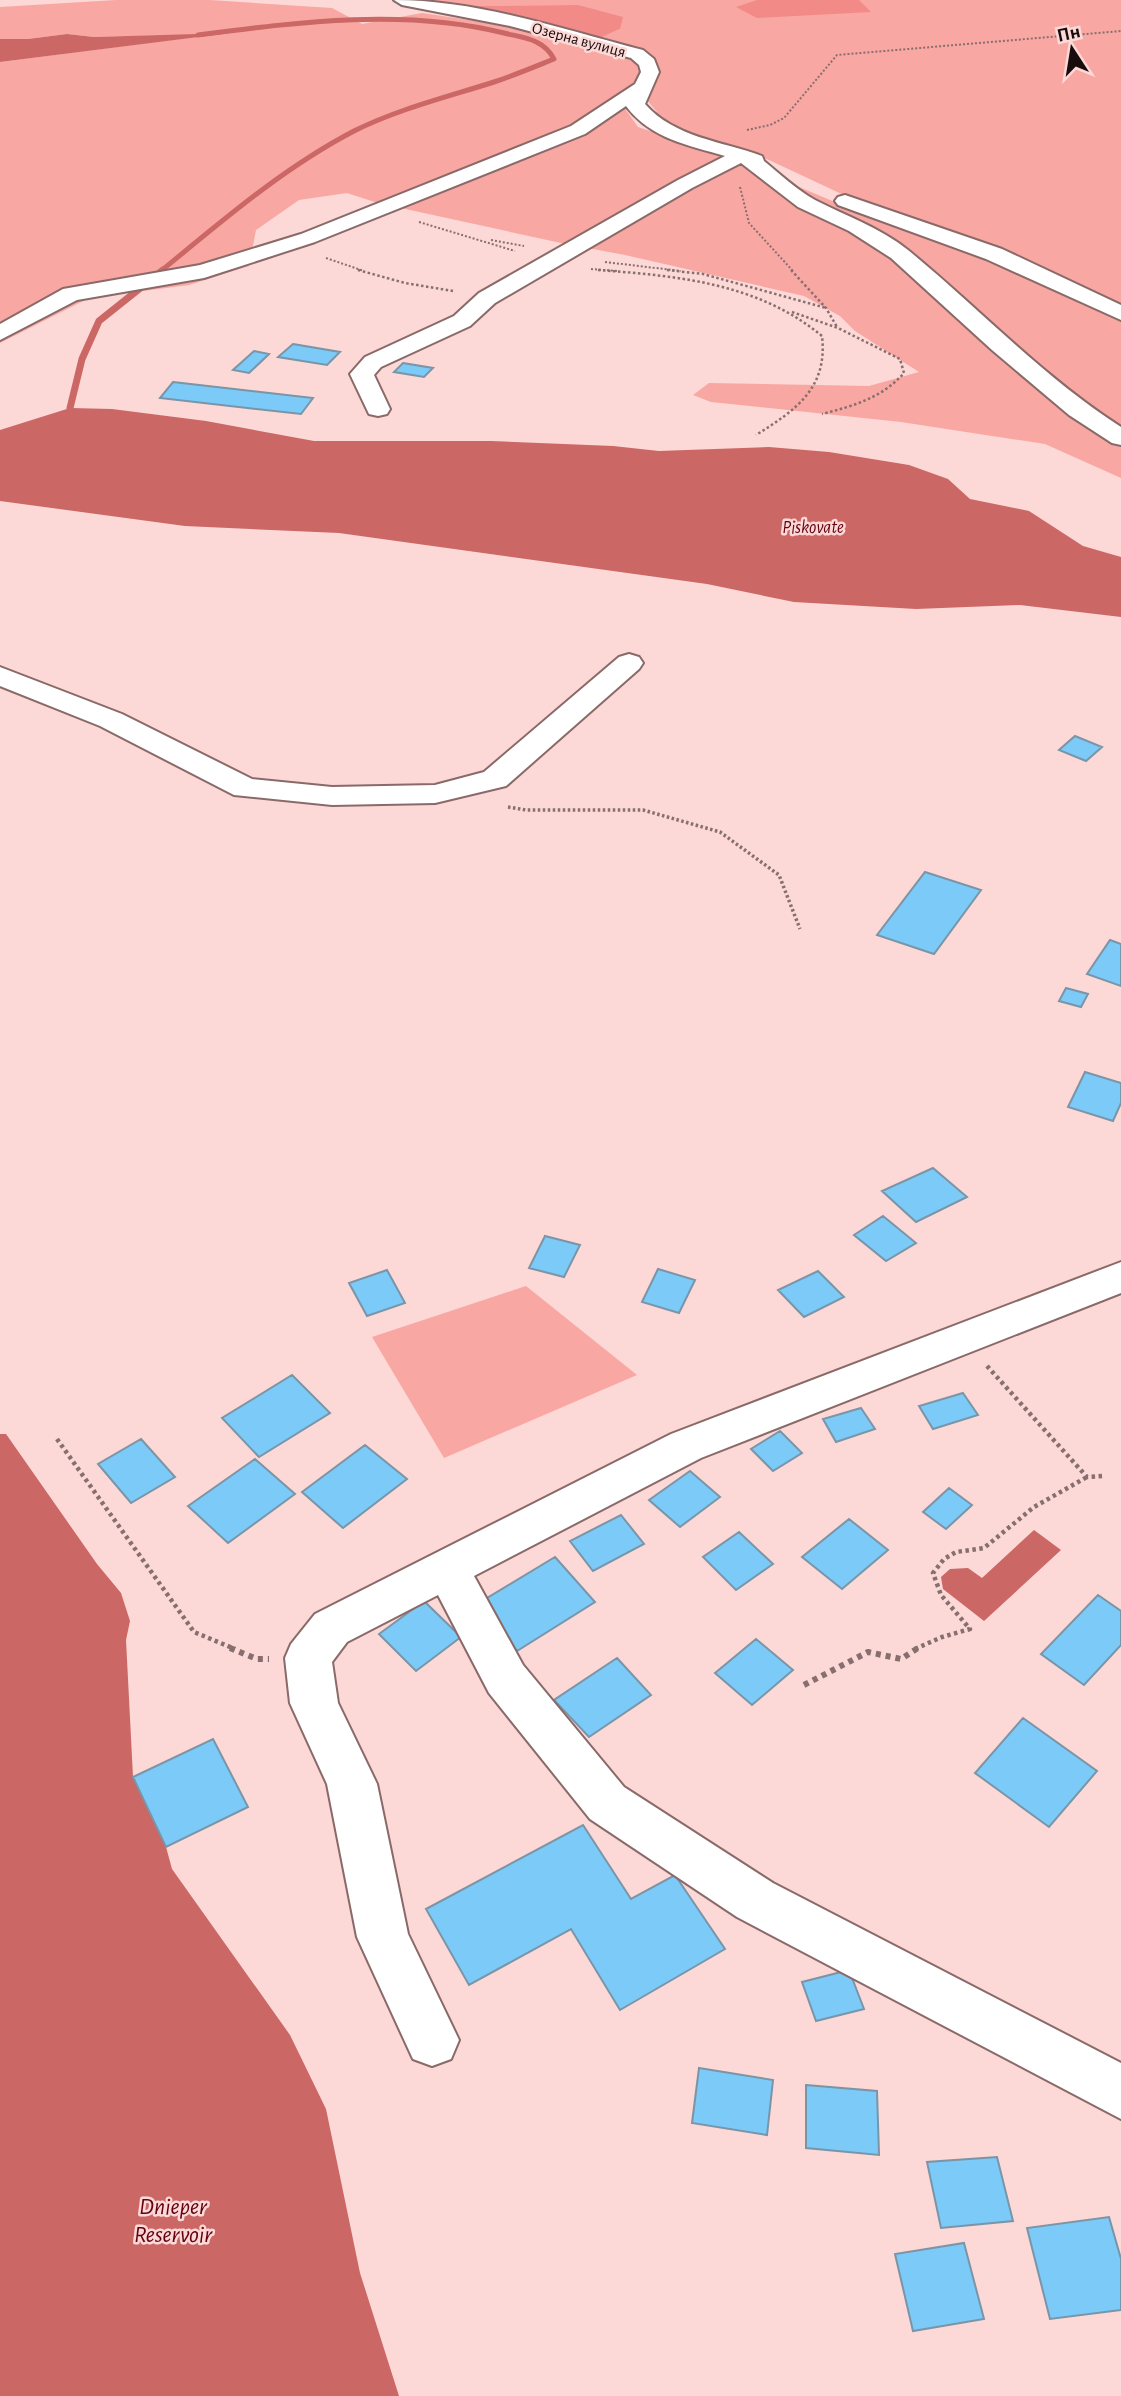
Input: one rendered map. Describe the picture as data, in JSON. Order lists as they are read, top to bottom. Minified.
{"streets":{"street":["Озерна вулиця"]},"water":["Piskovate","Dnieper Reservoir"],"north":"top"}
